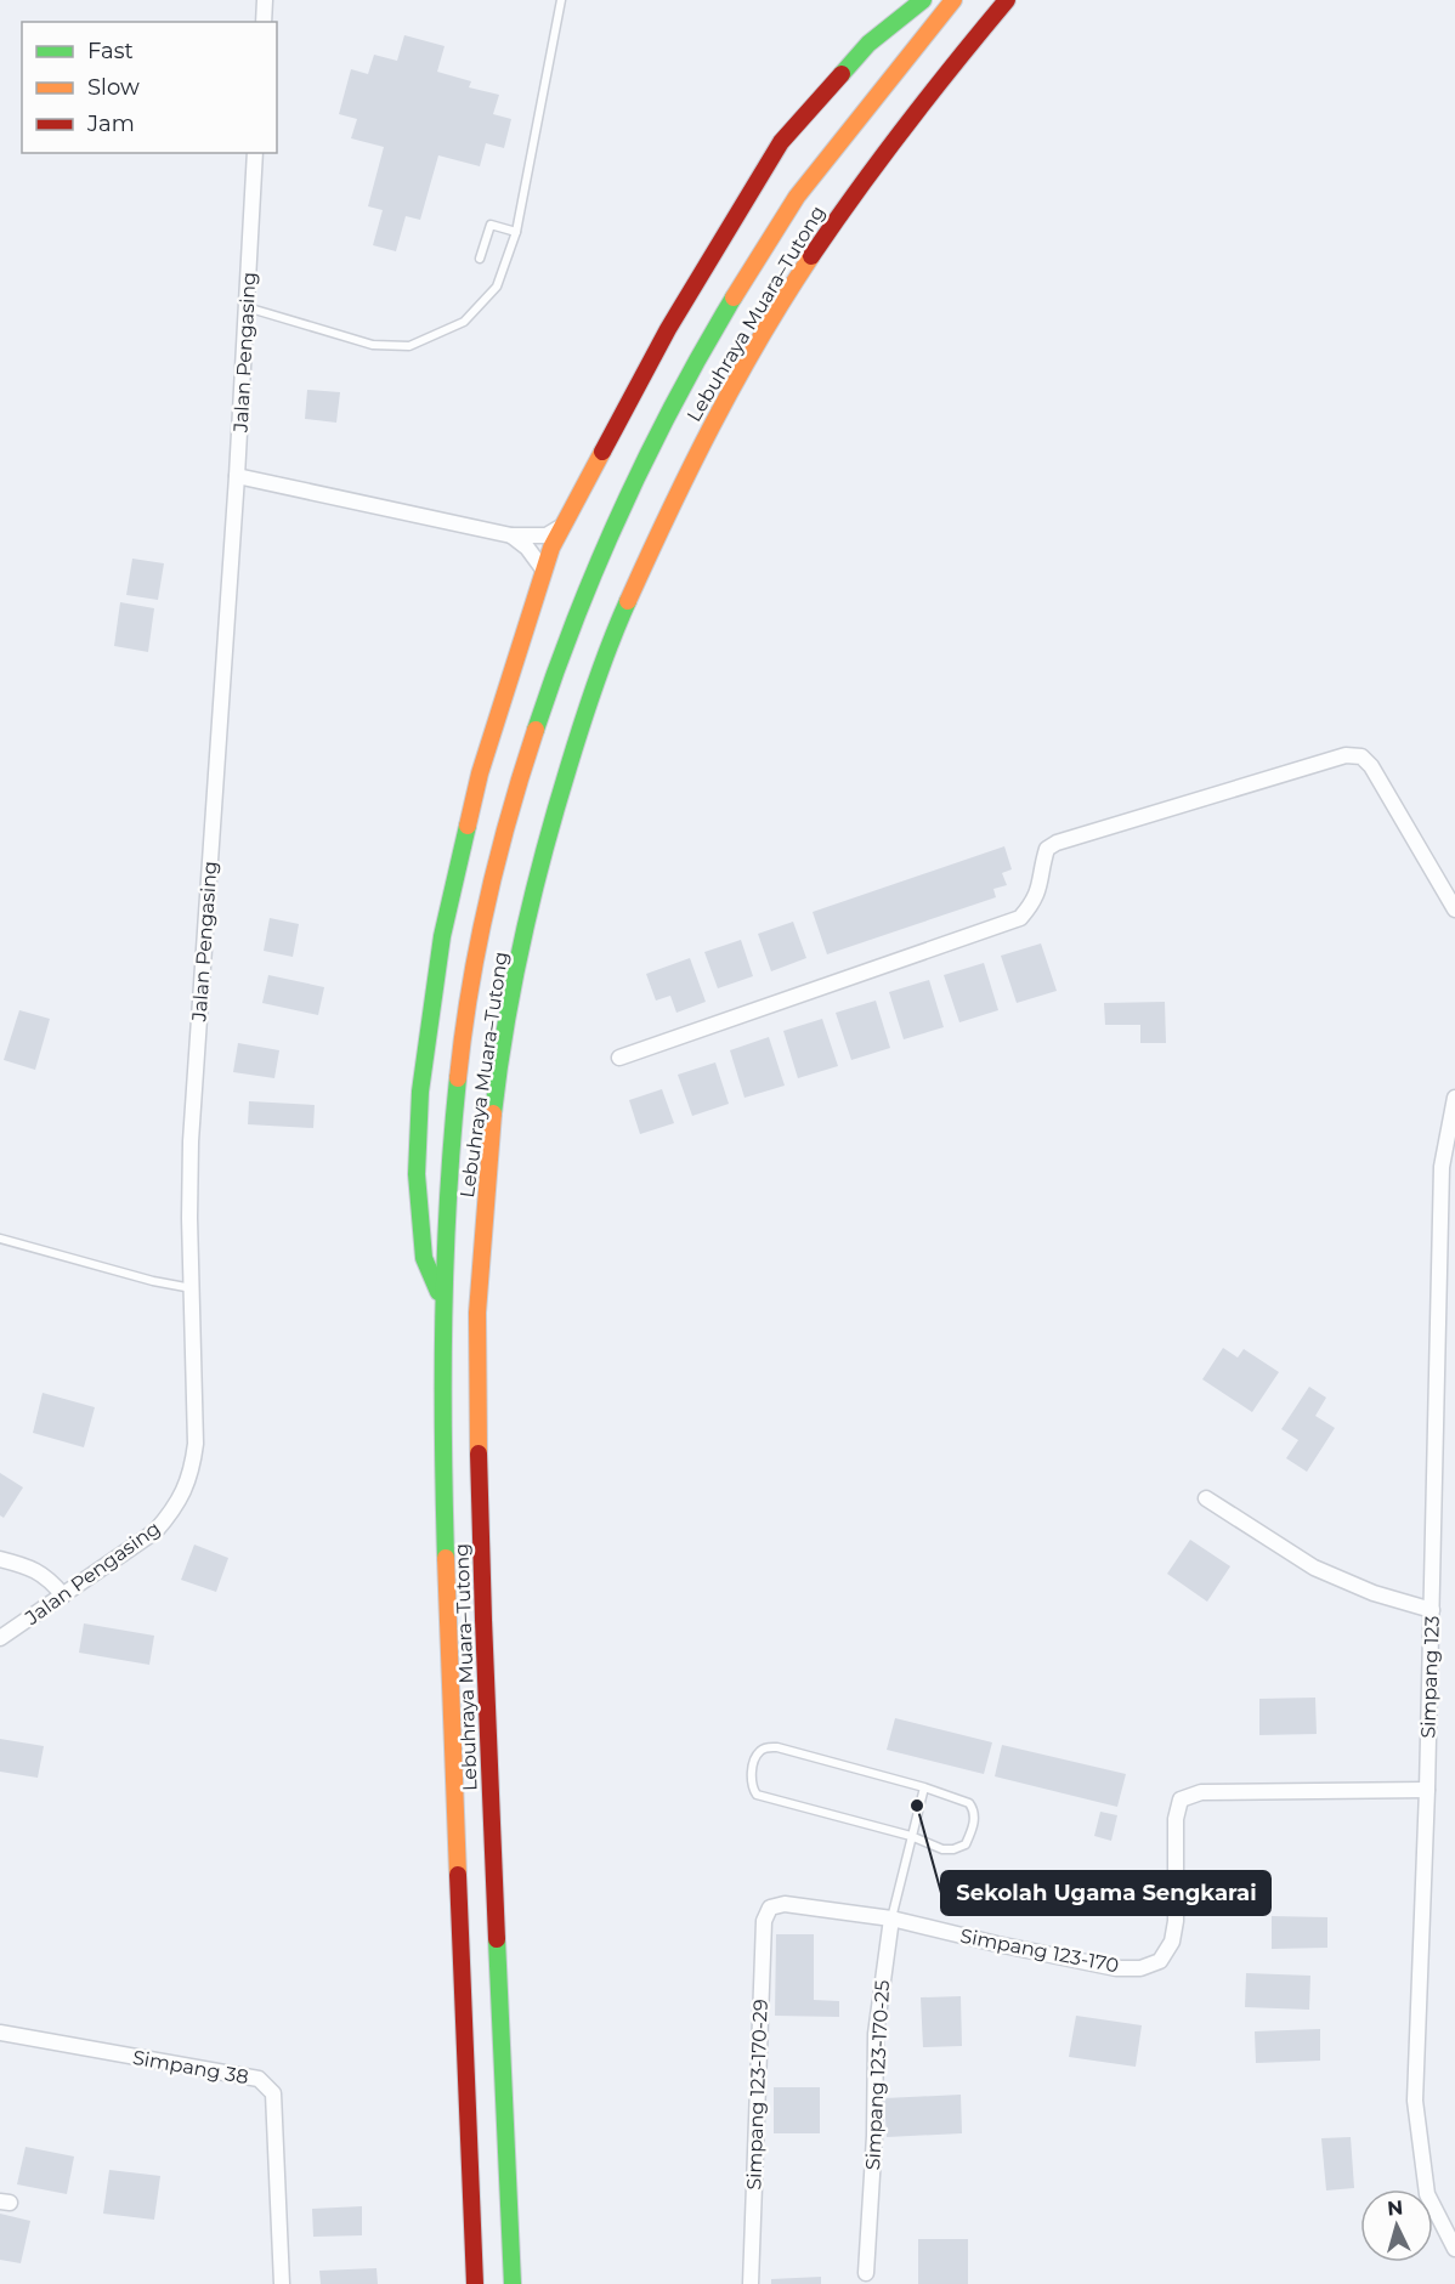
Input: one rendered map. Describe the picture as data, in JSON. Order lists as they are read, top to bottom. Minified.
{"streets":{"highway":["Lebuhraya Muara–Tutong"],"street":["Jalan Pengasing","Simpang 123","Simpang 123-170","Simpang 38","Simpang 123-170-25","Simpang 123-170-29"]},"crossings":[["Simpang 123","Simpang 123-170"],["Simpang 123-170","Simpang 123-170-25"],["Simpang 123-170","Simpang 123-170-29"]],"places":["Sekolah Ugama Sengkarai"],"legend":["Fast","Slow","Jam"],"north":"top"}
